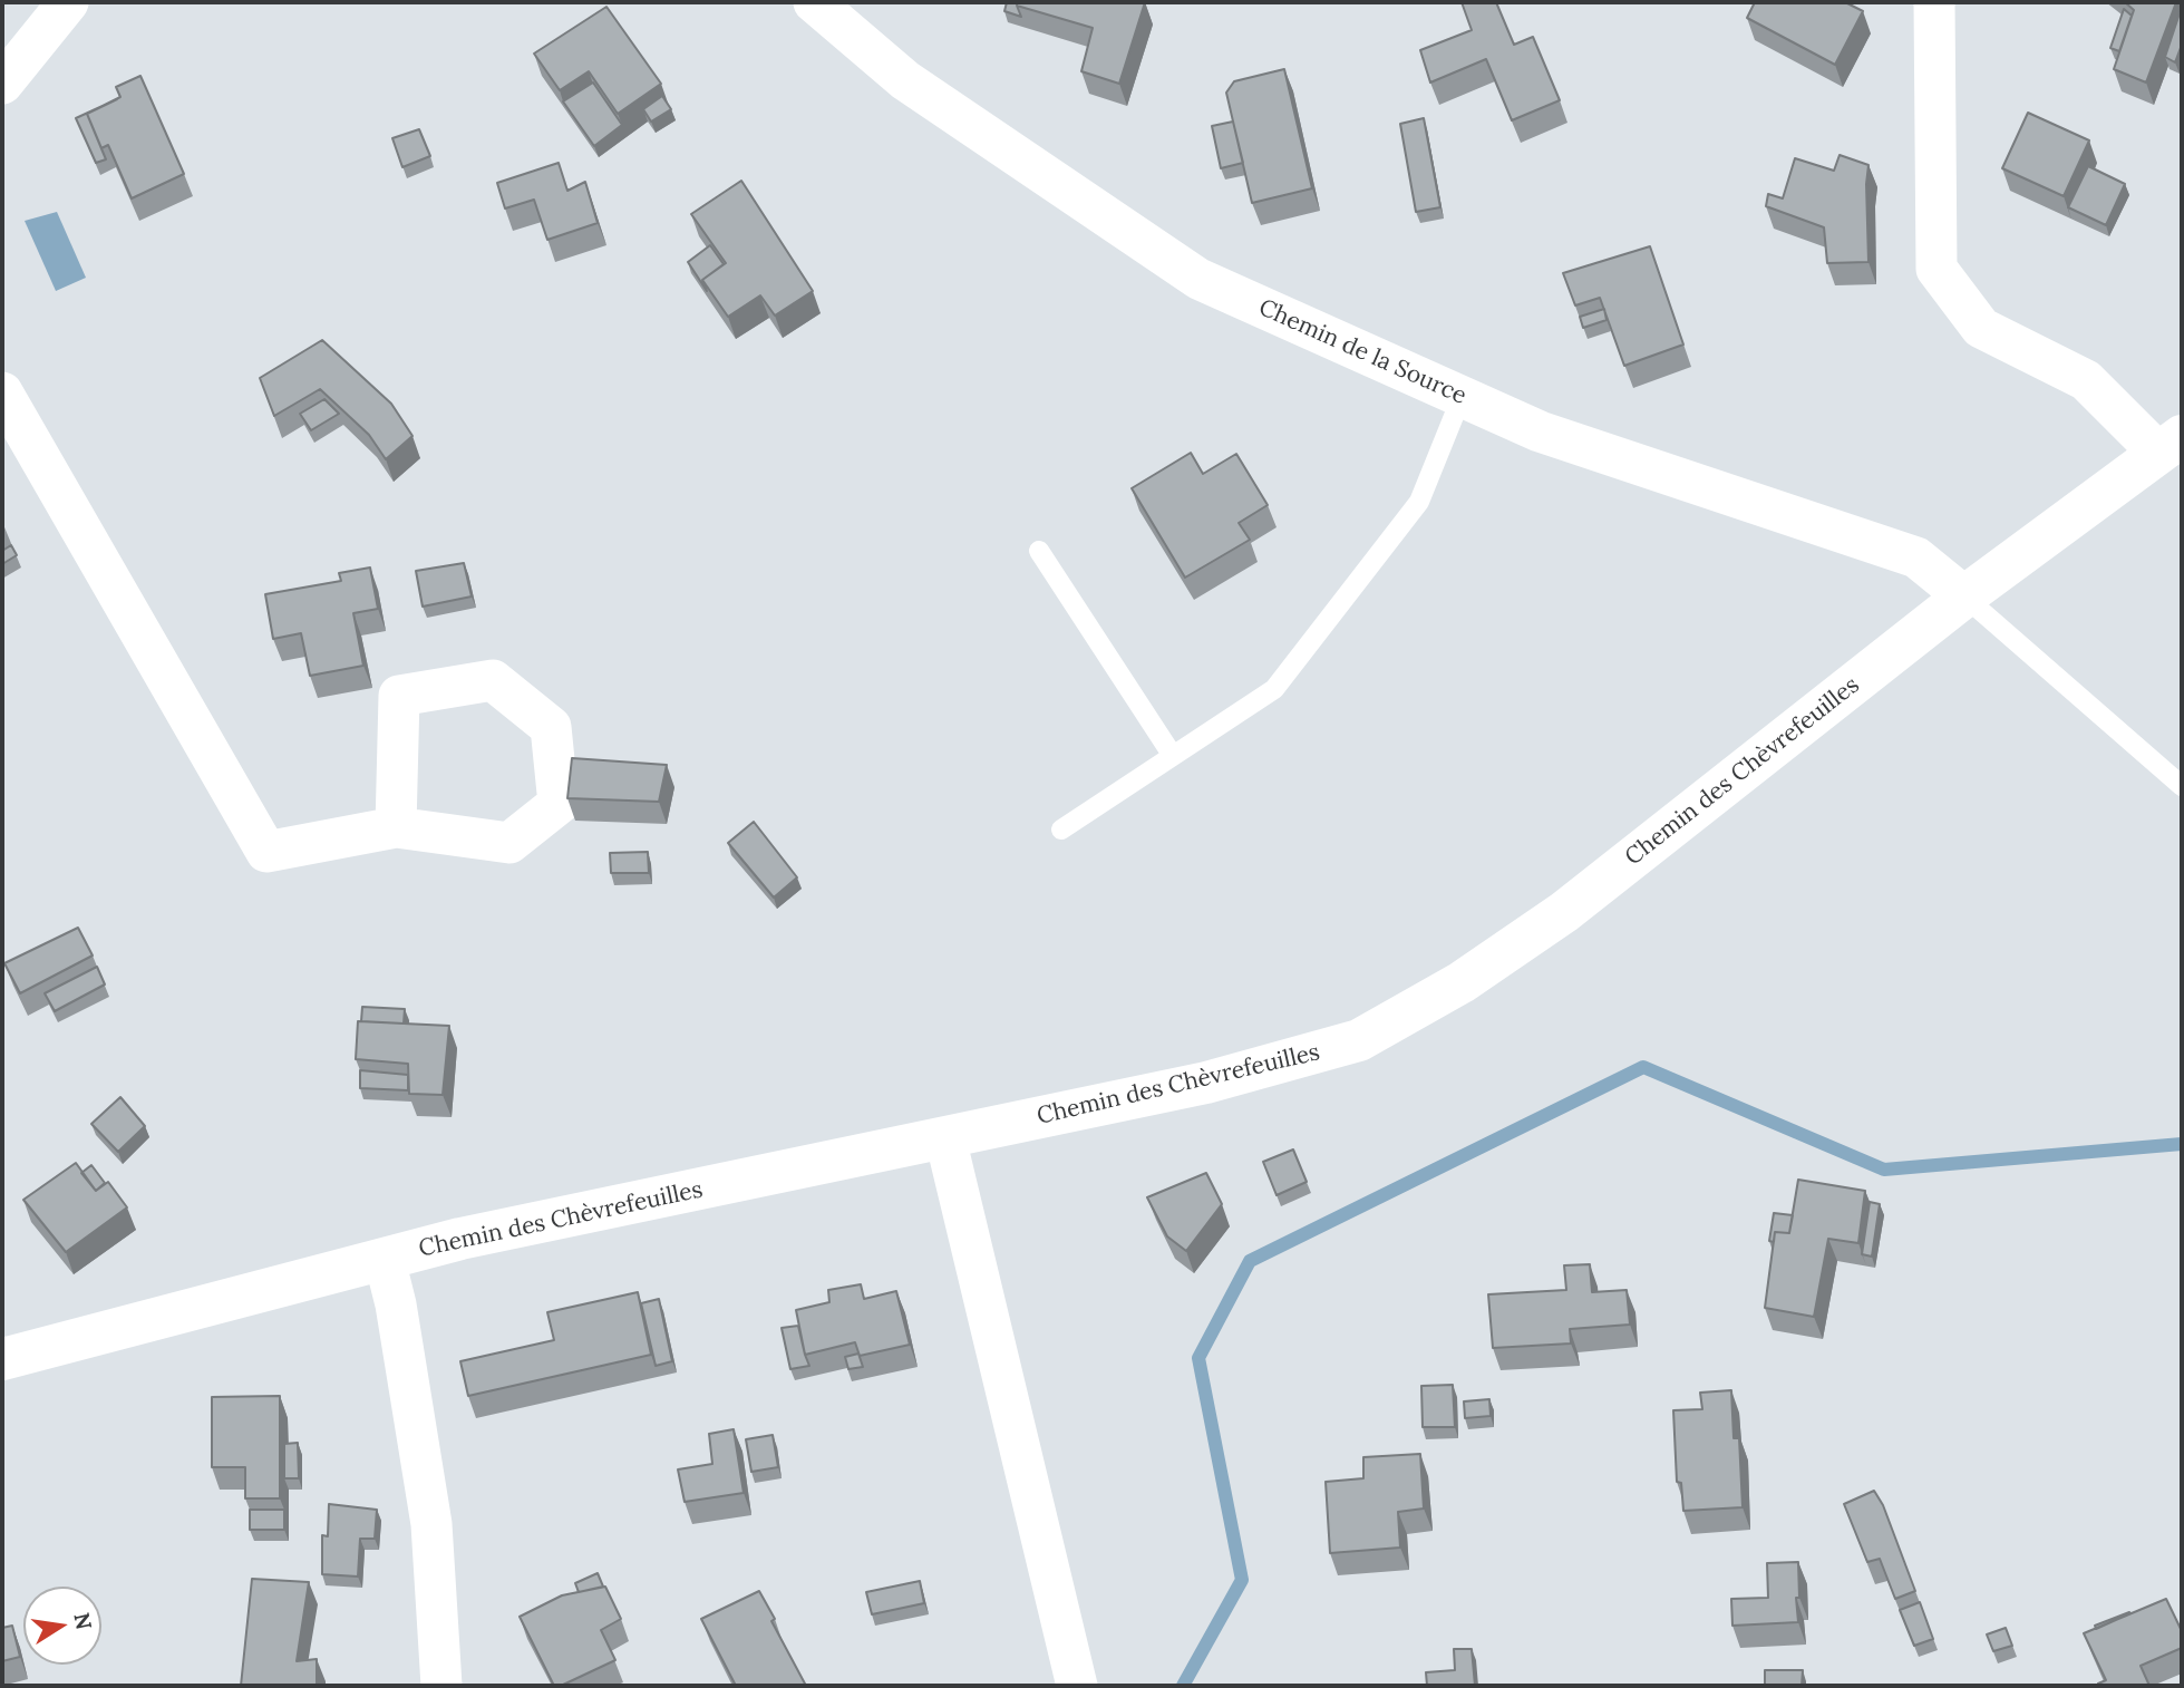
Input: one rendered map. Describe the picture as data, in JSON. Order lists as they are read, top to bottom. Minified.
{"streets":{"street":["Chemin de la Source","Chemin des Chèvrefeuilles"]},"crossings":[["Chemin de la Source","Chemin des Chèvrefeuilles"]],"north":"right"}
